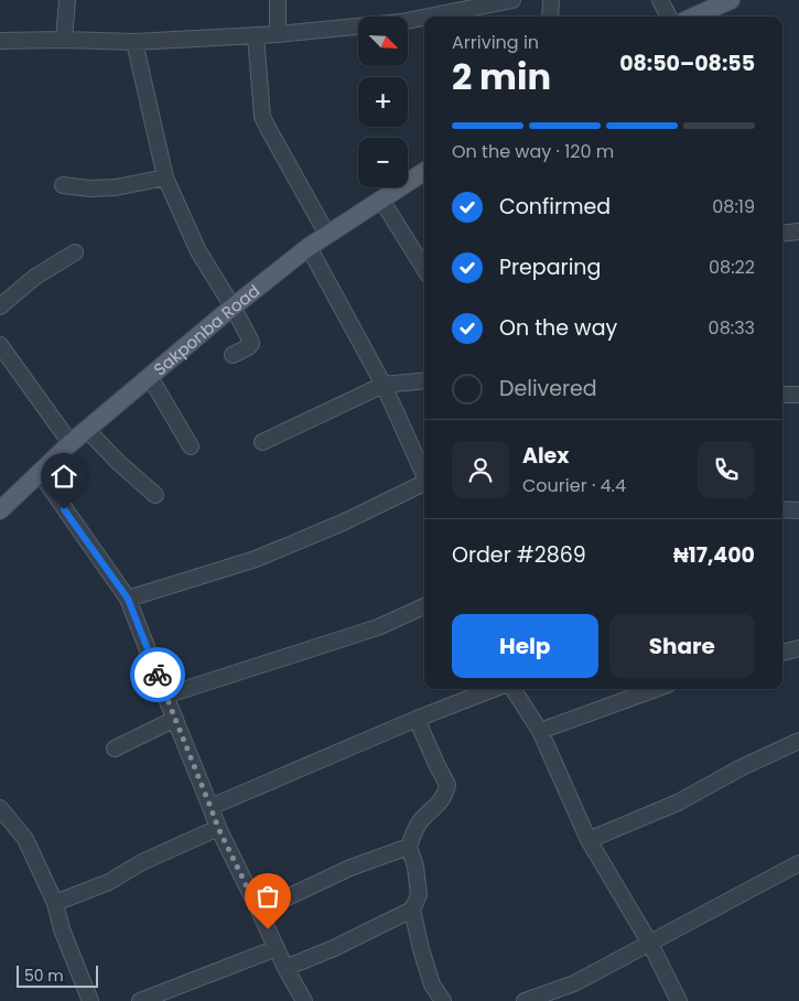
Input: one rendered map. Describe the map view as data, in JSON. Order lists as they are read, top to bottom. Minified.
{"streets":{"main road":["Sakponba Road"]},"scale_bar":"50 m","north":"bottom right","page":{"map_buttons":["+","−"],"heading":["2 min","Arriving in","08:50–08:55"],"panel":["Alex","Courier · 4.4","Order #2869","₦17,400"],"bar":"On the way · 120 m","list":[["Confirmed","08:19"],["Preparing","08:22"],["On the way","08:33"],"Delivered"],"buttons":["Help","Share"],"scale":"50 m"}}
